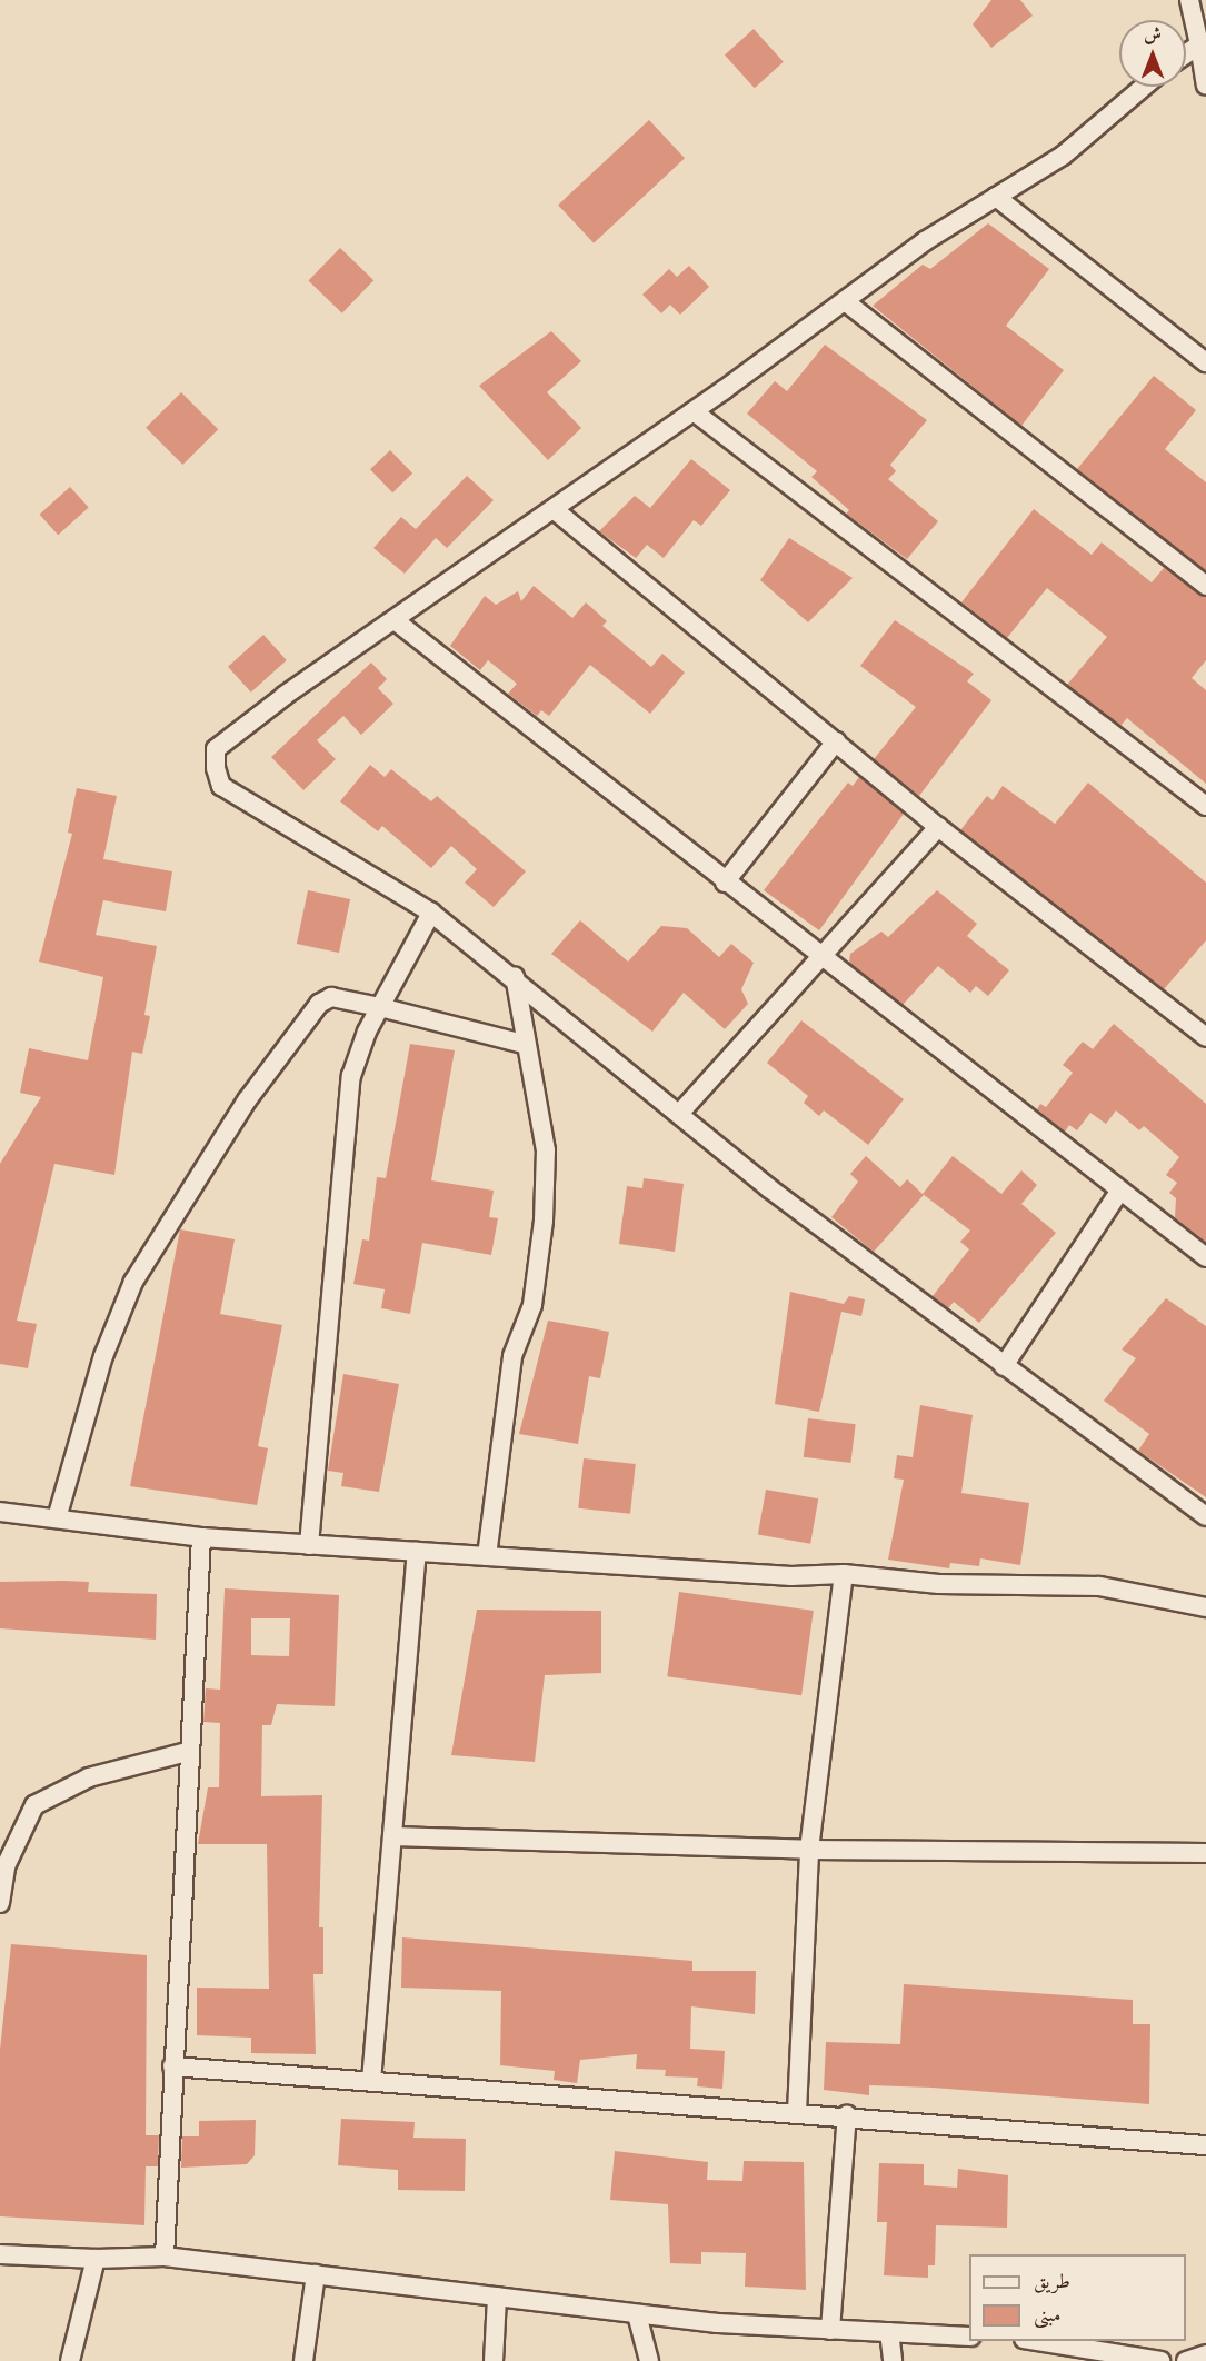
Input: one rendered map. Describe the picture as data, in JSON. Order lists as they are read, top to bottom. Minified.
{"legend":["طريق","مبنى"],"north":"top"}
